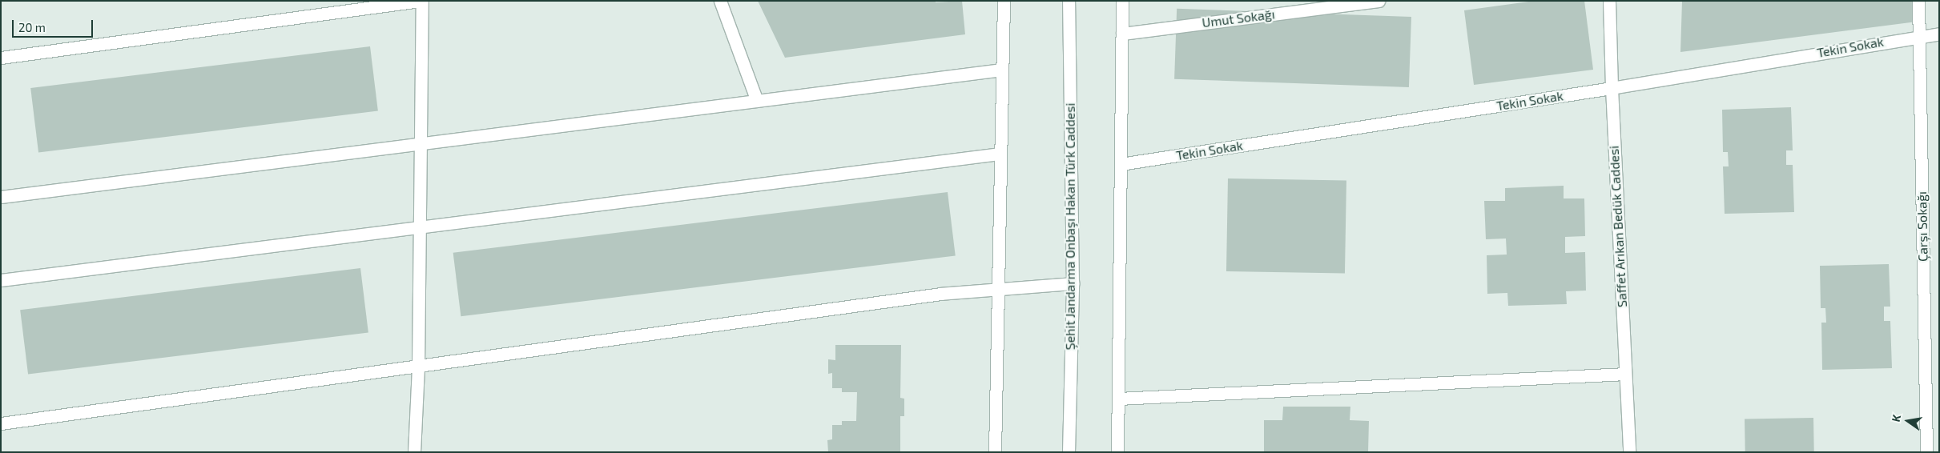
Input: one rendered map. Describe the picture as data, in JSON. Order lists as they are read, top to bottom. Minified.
{"streets":{"street":["Umut Sokağı","Tekin Sokak","Şehit Jandarma Onbaşı Hakan Türk Caddesi","Saffet Arıkan Bedük Caddesi","Çarşı Sokağı"]},"crossings":[["Tekin Sokak","Saffet Arıkan Bedük Caddesi"],["Tekin Sokak","Çarşı Sokağı"]],"scale_bar":"20 m","north":"left"}
